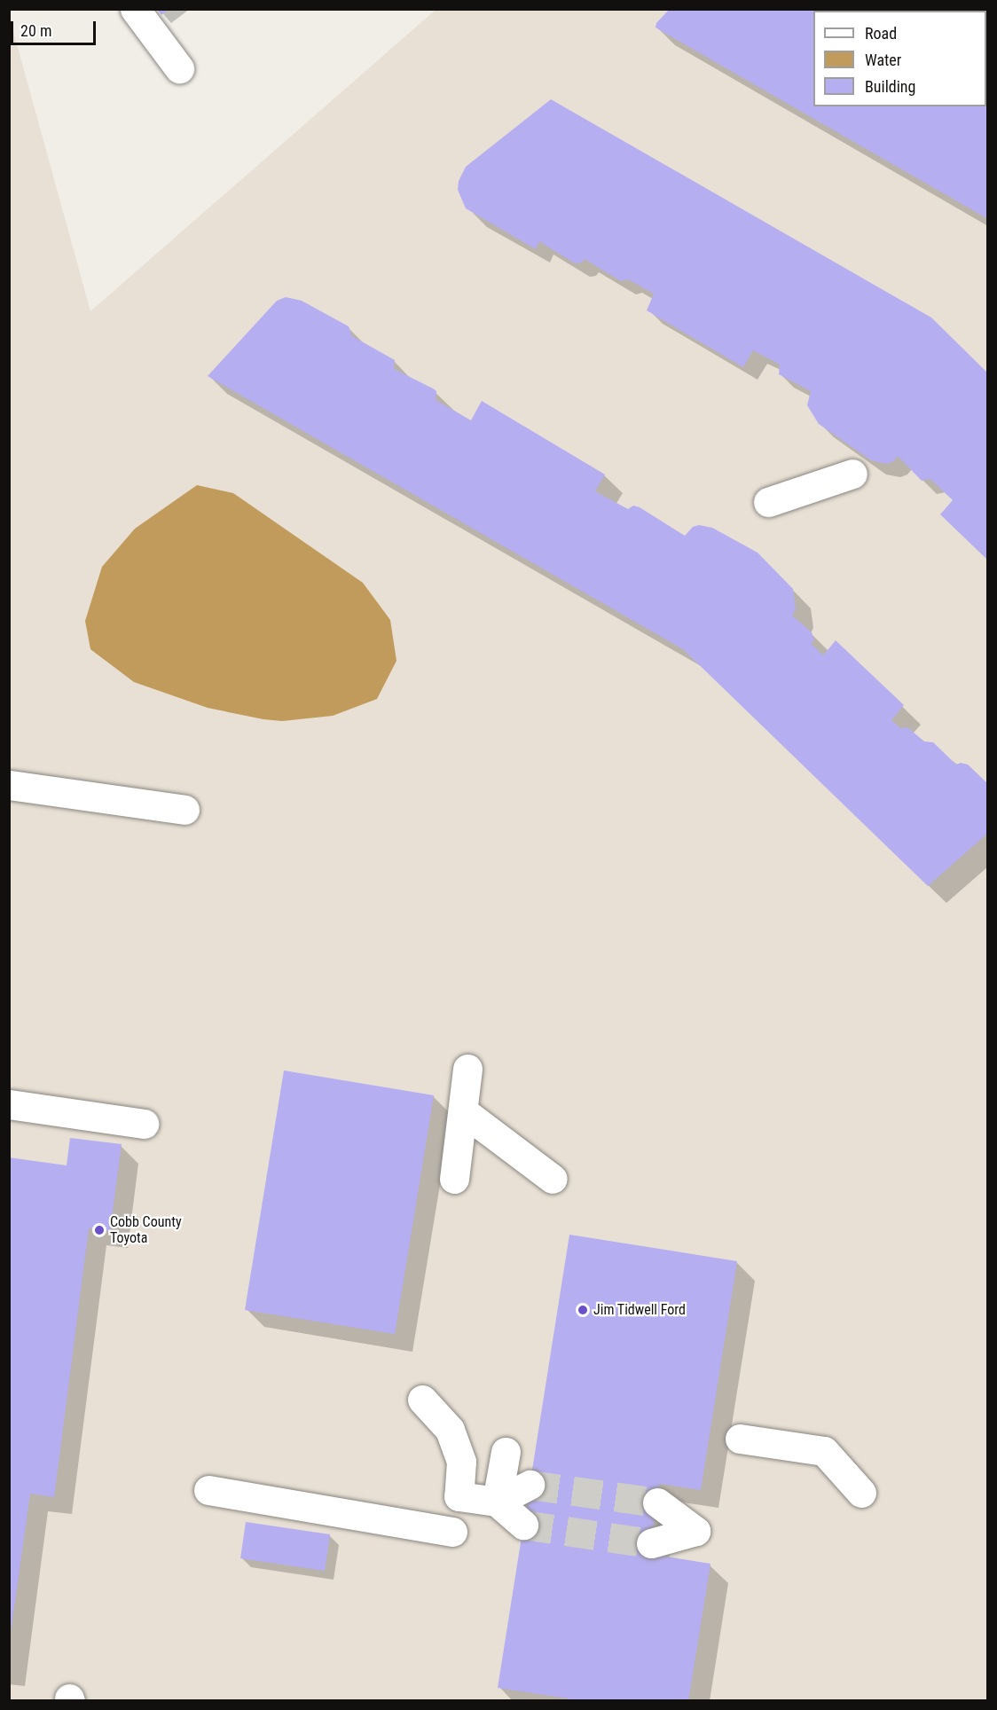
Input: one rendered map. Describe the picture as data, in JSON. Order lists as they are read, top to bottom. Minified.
{"places":["Cobb County Toyota","Jim Tidwell Ford"],"legend":["Road","Water","Building"],"scale_bar":"20 m"}
